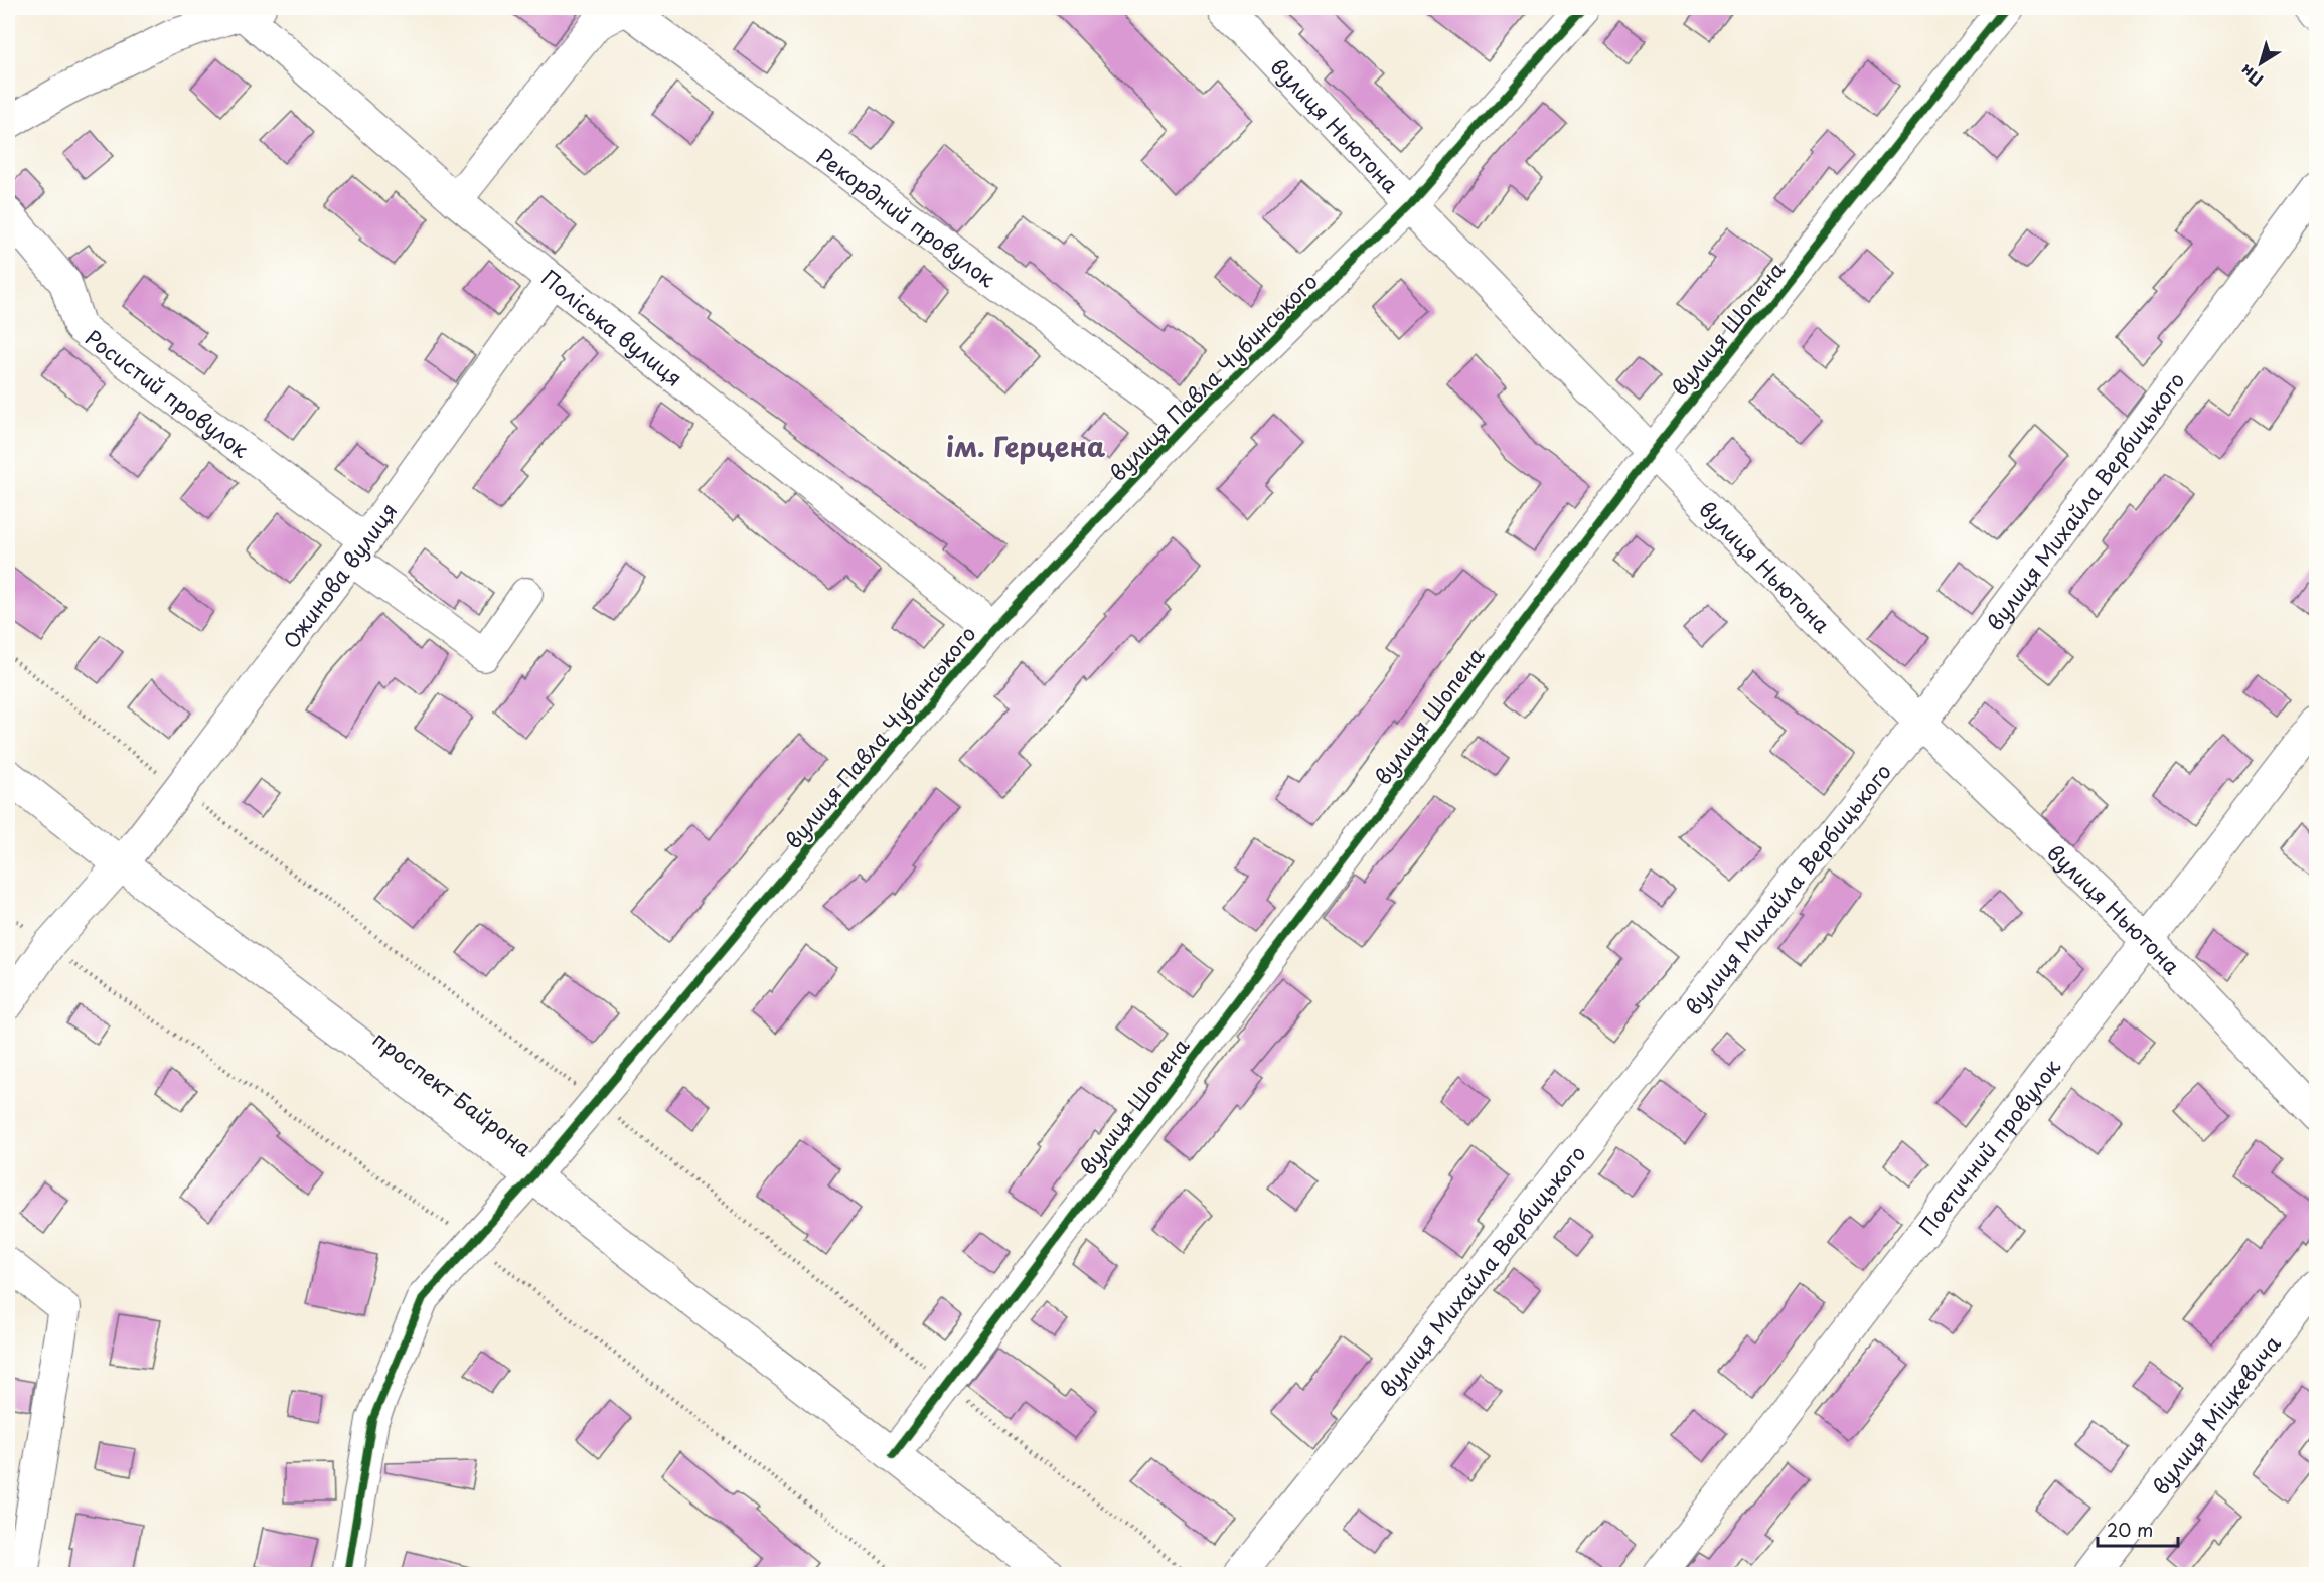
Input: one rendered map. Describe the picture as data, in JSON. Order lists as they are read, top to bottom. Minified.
{"streets":{"main road":["проспект Байрона"],"street":["вулиця Ньютона","Рекордний провулок","Поліська вулиця","вулиця Шопена","вулиця Павла Чубинського","Росистий провулок","вулиця Михайла Вербицького","Ожинова вулиця","Поетичний провулок","вулиця Міцкевича"]},"crossings":[["вулиця Ньютона","вулиця Шопена"],["вулиця Ньютона","вулиця Павла Чубинського"],["вулиця Ньютона","вулиця Михайла Вербицького"],["вулиця Ньютона","Поетичний провулок"],["Рекордний провулок","Поліська вулиця"],["Рекордний провулок","вулиця Павла Чубинського"],["Поліська вулиця","вулиця Павла Чубинського"],["Поліська вулиця","Ожинова вулиця"],["вулиця Шопена","проспект Байрона"],["вулиця Павла Чубинського","проспект Байрона"],["Росистий провулок","Ожинова вулиця"],["Ожинова вулиця","проспект Байрона"]],"districts":["ім. Герцена"],"scale_bar":"20 m","north":"bottom left"}
